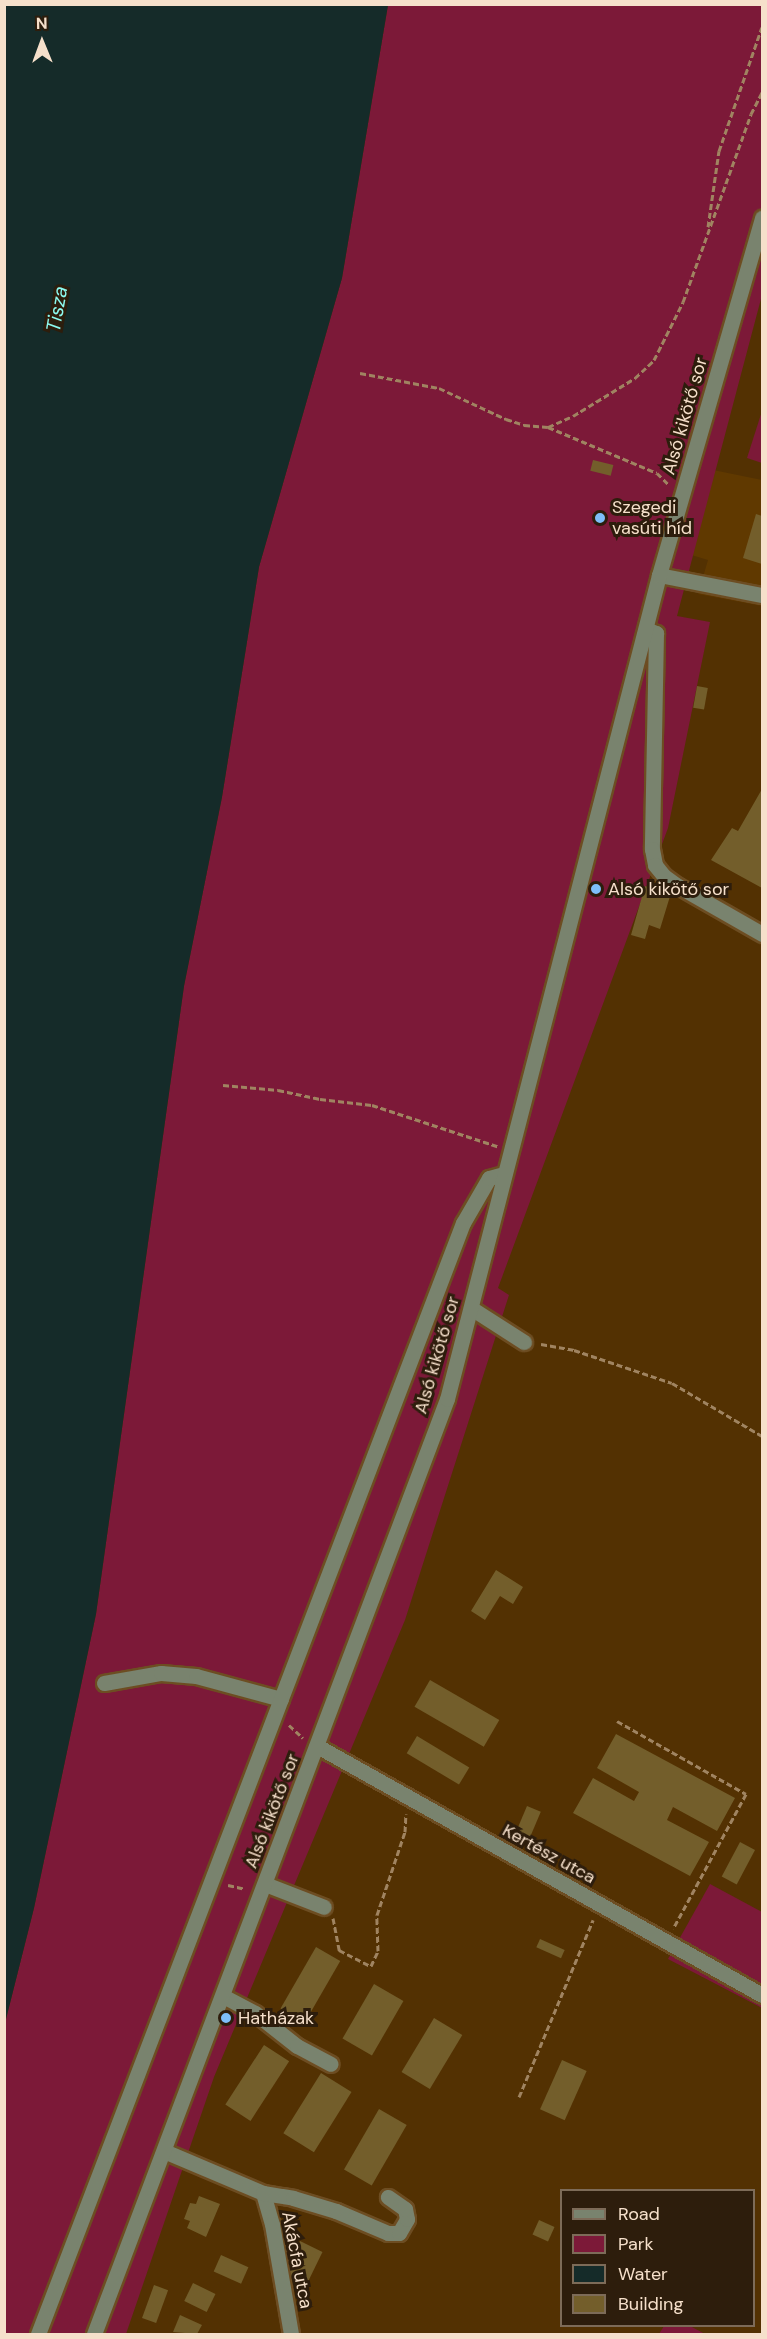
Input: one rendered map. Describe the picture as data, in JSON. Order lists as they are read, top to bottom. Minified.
{"streets":{"street":["Alsó kikötő sor","Kertész utca","Akácfa utca"]},"crossings":[["Alsó kikötő sor","Kertész utca"],["Alsó kikötő sor","Akácfa utca"]],"water":["Tisza"],"places":["Szegedi vasúti híd","Alsó kikötő sor","Hatházak"],"legend":["Road","Park","Water","Building"],"north":"top"}
